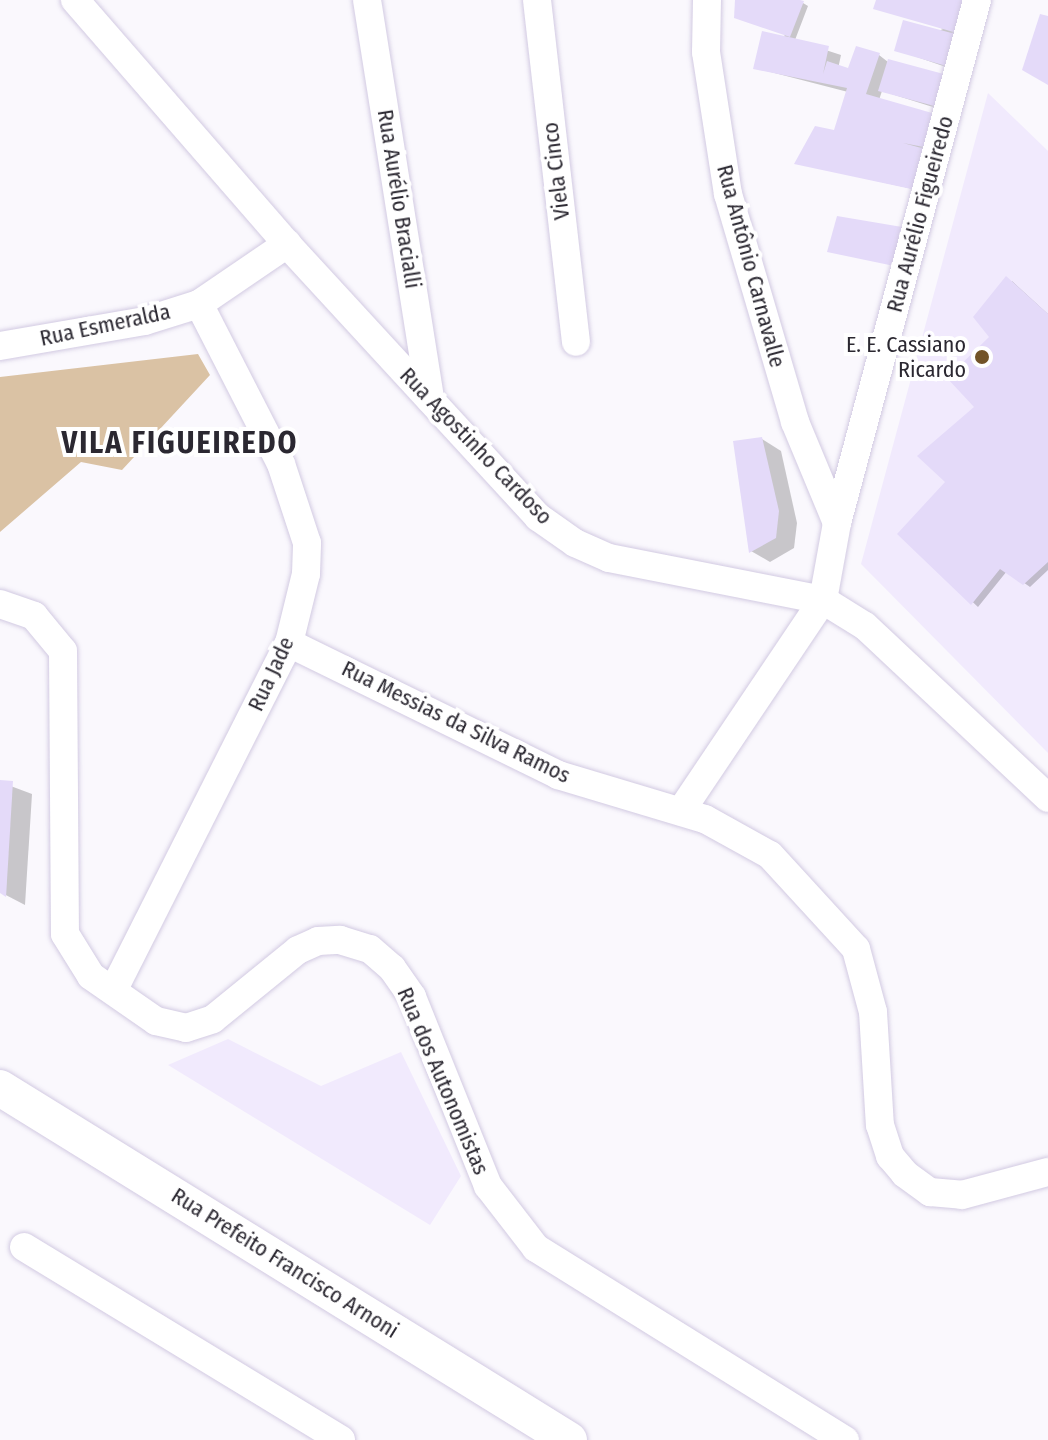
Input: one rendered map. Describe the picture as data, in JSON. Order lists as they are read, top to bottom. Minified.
{"streets":{"main road":["Rua Prefeito Francisco Arnoni"],"street":["Viela Cinco","Rua Aurélio Bracialli","Rua Aurélio Figueiredo","Rua Antônio Carnavalle","Rua Esmeralda","Rua Agostinho Cardoso","Rua Jade","Rua Messias da Silva Ramos","Rua dos Autonomistas"]},"crossings":[["Rua Aurélio Bracialli","Rua Agostinho Cardoso"],["Rua Aurélio Figueiredo","Rua Antônio Carnavalle"],["Rua Aurélio Figueiredo","Rua Agostinho Cardoso"],["Rua Aurélio Figueiredo","Rua Messias da Silva Ramos"],["Rua Esmeralda","Rua Agostinho Cardoso"],["Rua Esmeralda","Rua Jade"],["Rua Jade","Rua Messias da Silva Ramos"],["Rua Jade","Rua dos Autonomistas"]],"districts":["VILA FIGUEIREDO"],"places":["E. E. Cassiano Ricardo"]}
